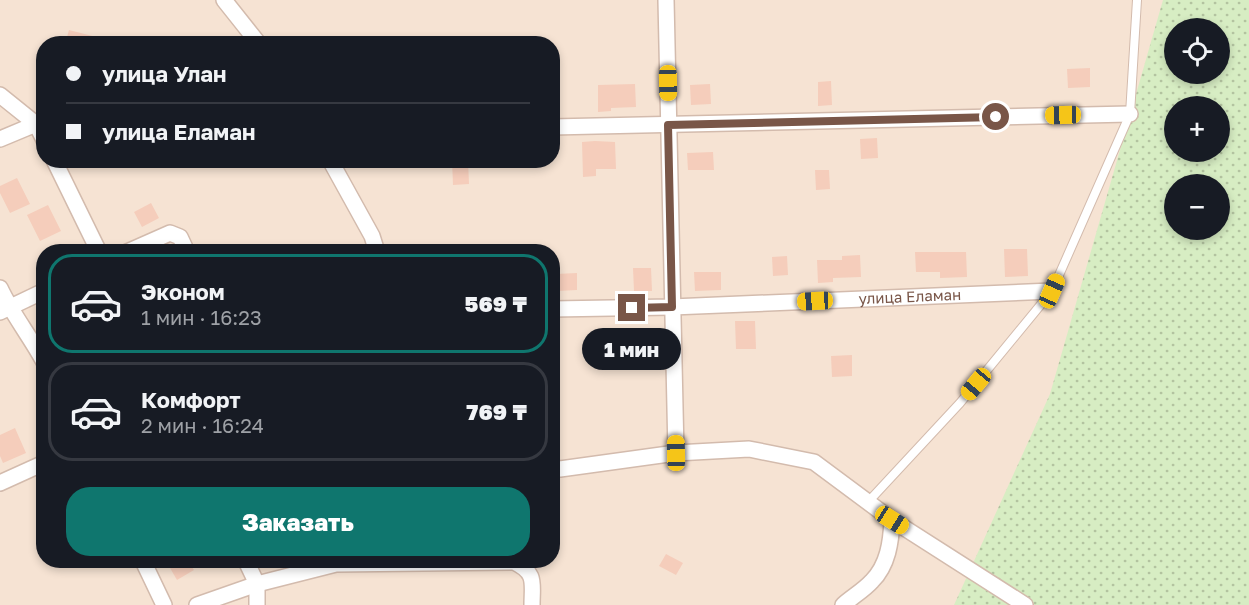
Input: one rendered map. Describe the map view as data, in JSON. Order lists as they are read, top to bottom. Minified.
{"streets":{"street":["улица Еламан"]},"page":{"map_buttons":["+","−"],"banner":["улица Улан","улица Еламан"],"list":[{"name":"Эконом","note":"1 мин · 16:23","value":"569 ₸"},{"name":"Комфорт","note":"2 мин · 16:24","value":"769 ₸"}],"bubble":"1 мин","buttons":"Заказать"}}
